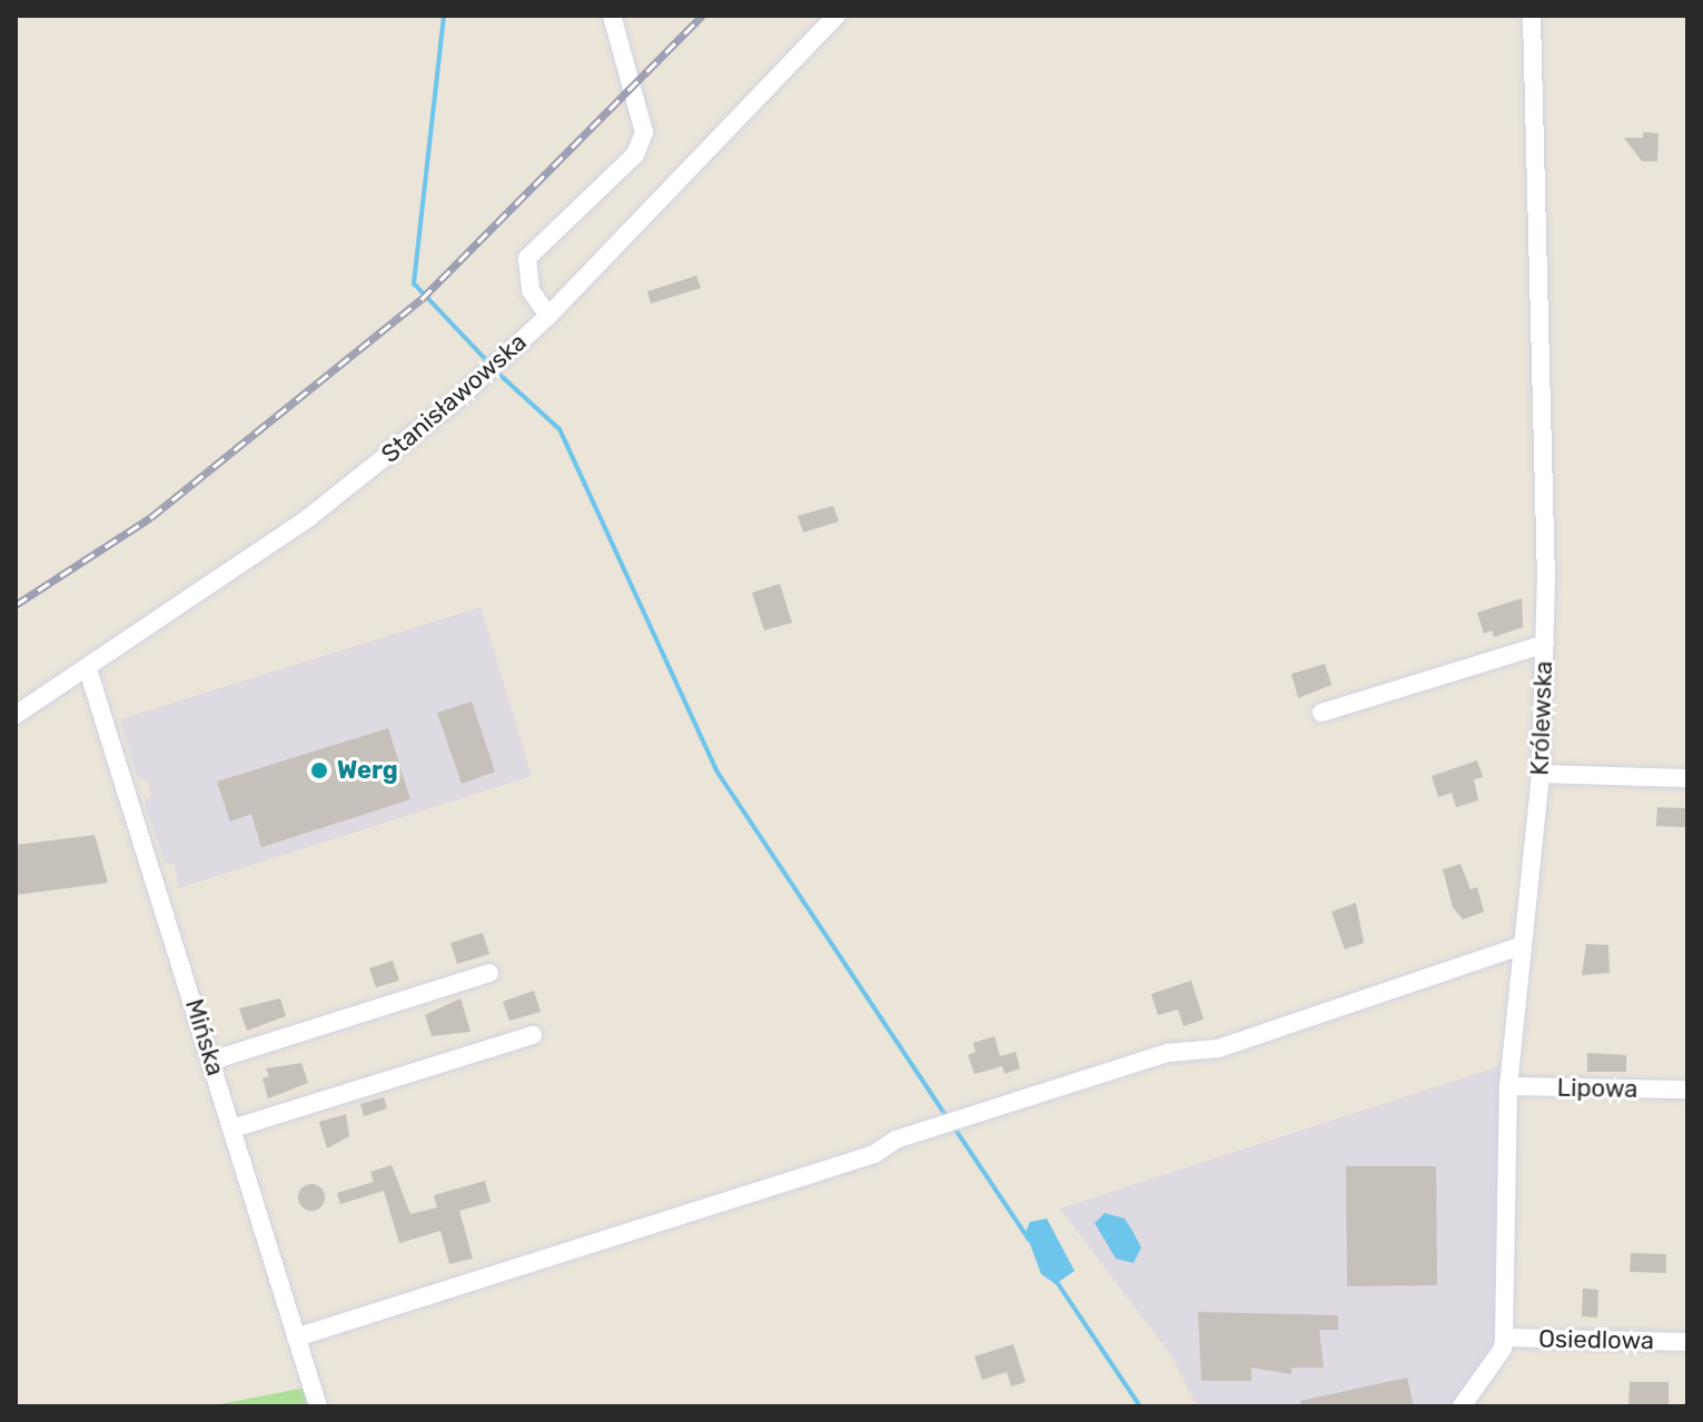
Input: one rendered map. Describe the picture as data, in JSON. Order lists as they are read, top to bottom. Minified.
{"streets":{"street":["Stanisławowska","Królewska","Mińska","Lipowa","Osiedlowa"]},"crossings":[["Stanisławowska","Mińska"],["Królewska","Lipowa"],["Królewska","Osiedlowa"]],"places":["Werg"]}
